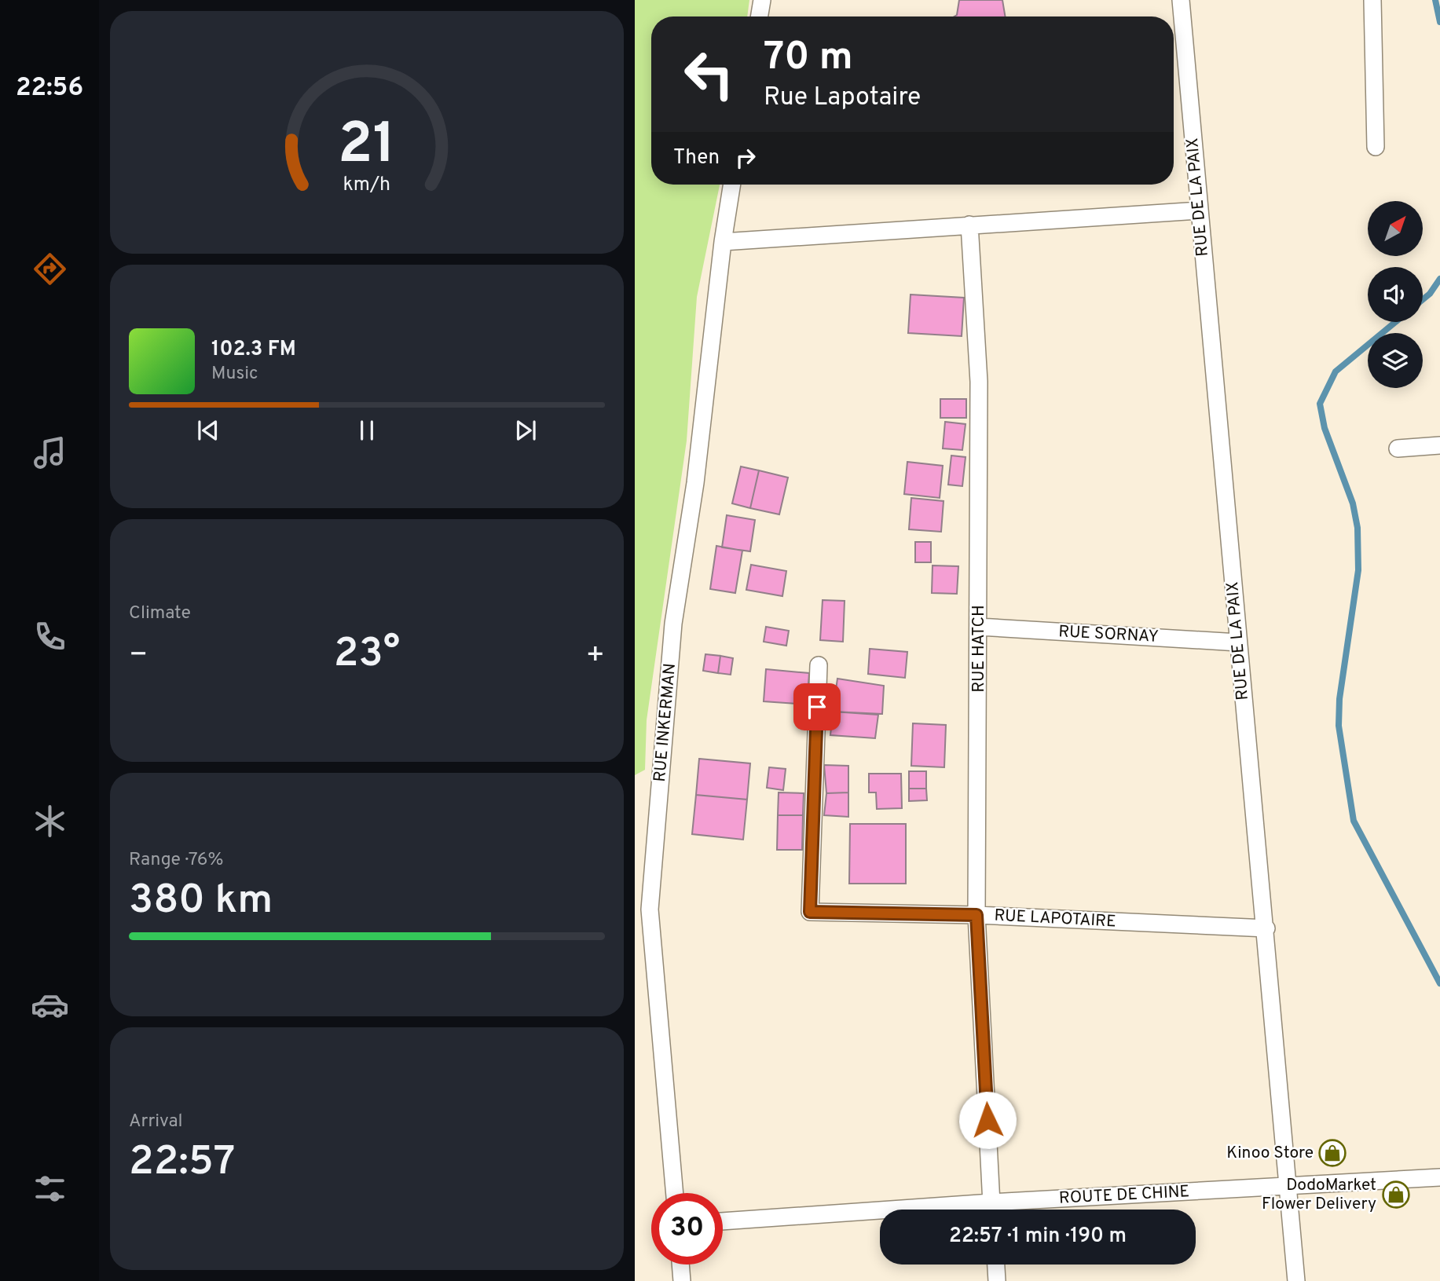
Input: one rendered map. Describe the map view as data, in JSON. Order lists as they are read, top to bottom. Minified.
{"streets":{"street":["RUE DE LA PAIX","RUE SORNAY","RUE HATCH","RUE INKERMAN","RUE LAPOTAIRE","ROUTE DE CHINE"]},"crossings":[["RUE DE LA PAIX","RUE SORNAY"],["RUE DE LA PAIX","RUE LAPOTAIRE"],["RUE DE LA PAIX","ROUTE DE CHINE"],["RUE SORNAY","RUE HATCH"],["RUE HATCH","RUE LAPOTAIRE"],["RUE HATCH","ROUTE DE CHINE"]],"places":{"shop":["Kinoo Store","DodoMarket Flower Delivery"]},"north":"top right","page":{"tabs":"22:56","turn":["70 m","Rue Lapotaire"],"then":"Then","song":["102.3 FM","Music"],"tile":["Climate",["Range · 76%","380 km"],["Arrival","22:57"]],"heat":["−","23°","+"],"limit":"30","trip":"22:57 · 1 min · 190 m","gauge":["21","km/h"]}}
